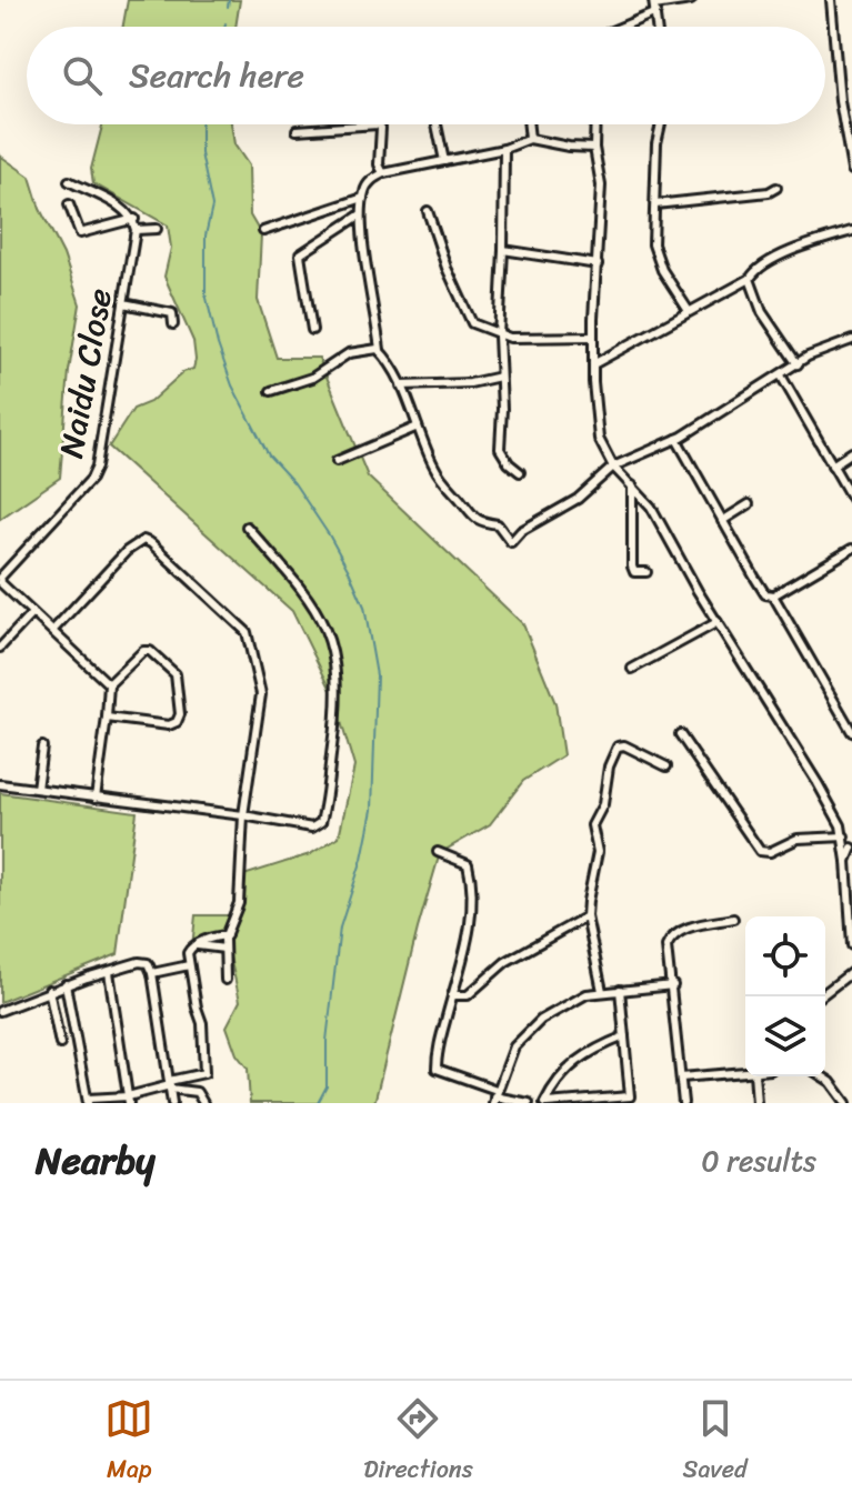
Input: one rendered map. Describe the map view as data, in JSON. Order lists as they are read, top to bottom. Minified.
{"streets":{"street":["Naidu Close"]},"page":{"search":"Search here","heading":["Nearby","0 results"],"nav":["Map","Directions","Saved"]}}
